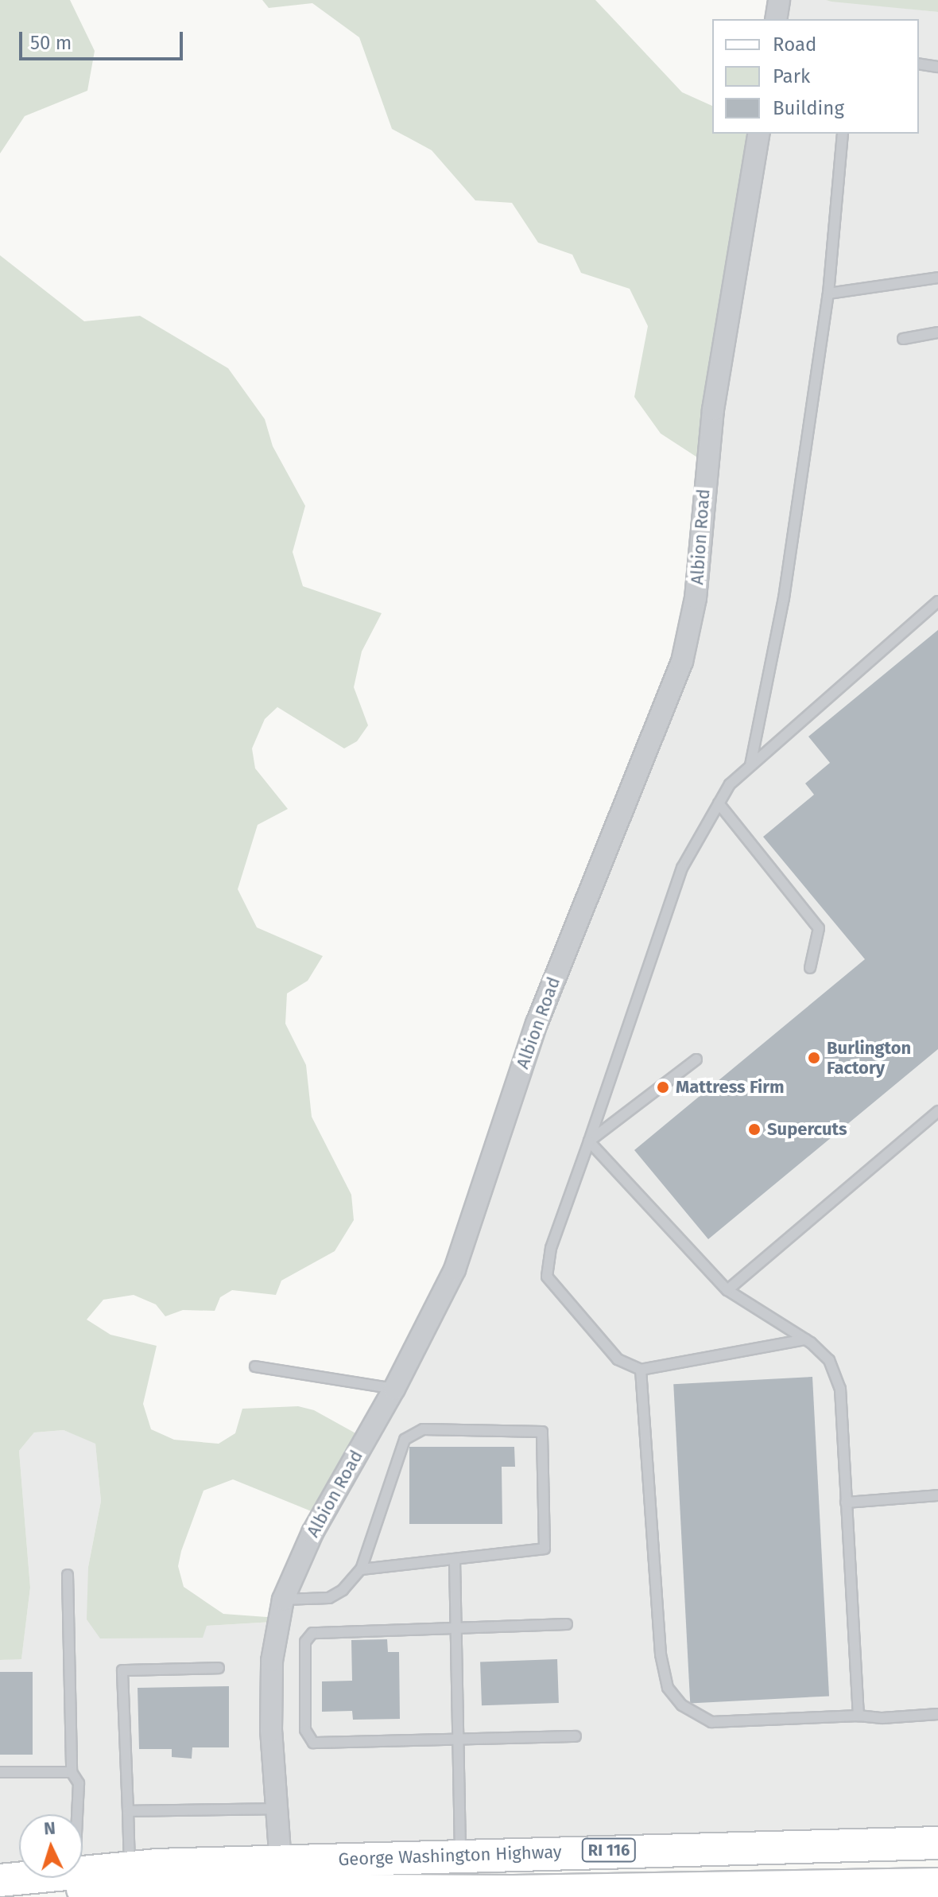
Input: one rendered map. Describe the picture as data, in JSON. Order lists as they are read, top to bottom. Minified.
{"streets":{"main road":["RI 116","George Washington Highway"],"street":["Albion Road"]},"crossings":[["Albion Road","George Washington Highway"]],"places":["Burlington Factory","Mattress Firm","Supercuts"],"legend":["Road","Park","Building"],"scale_bar":"50 m","north":"top"}
